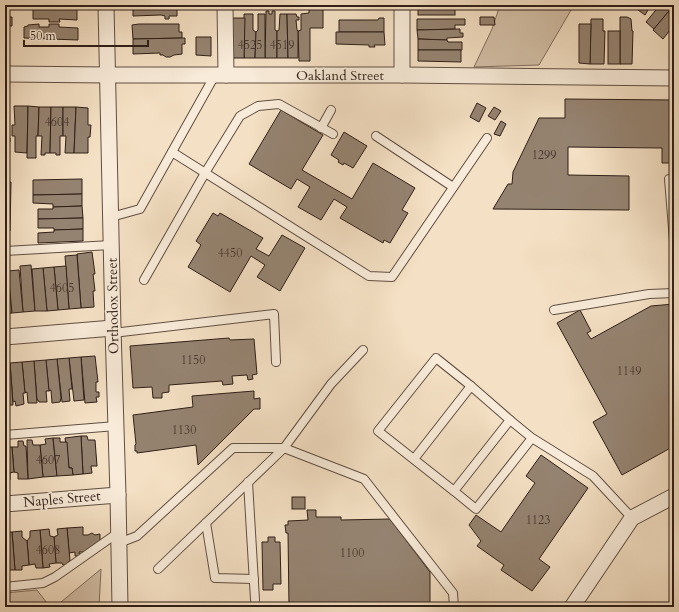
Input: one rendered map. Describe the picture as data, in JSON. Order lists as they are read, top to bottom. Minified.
{"streets":{"street":["Oakland Street","Orthodox Street","Naples Street"]},"crossings":[["Oakland Street","Orthodox Street"],["Orthodox Street","Naples Street"]],"house_numbers":["4525","4519","4604","1299","4450","4605","1150","1149","1130","4607","1123","4608","1100"],"scale_bar":"50 m"}
